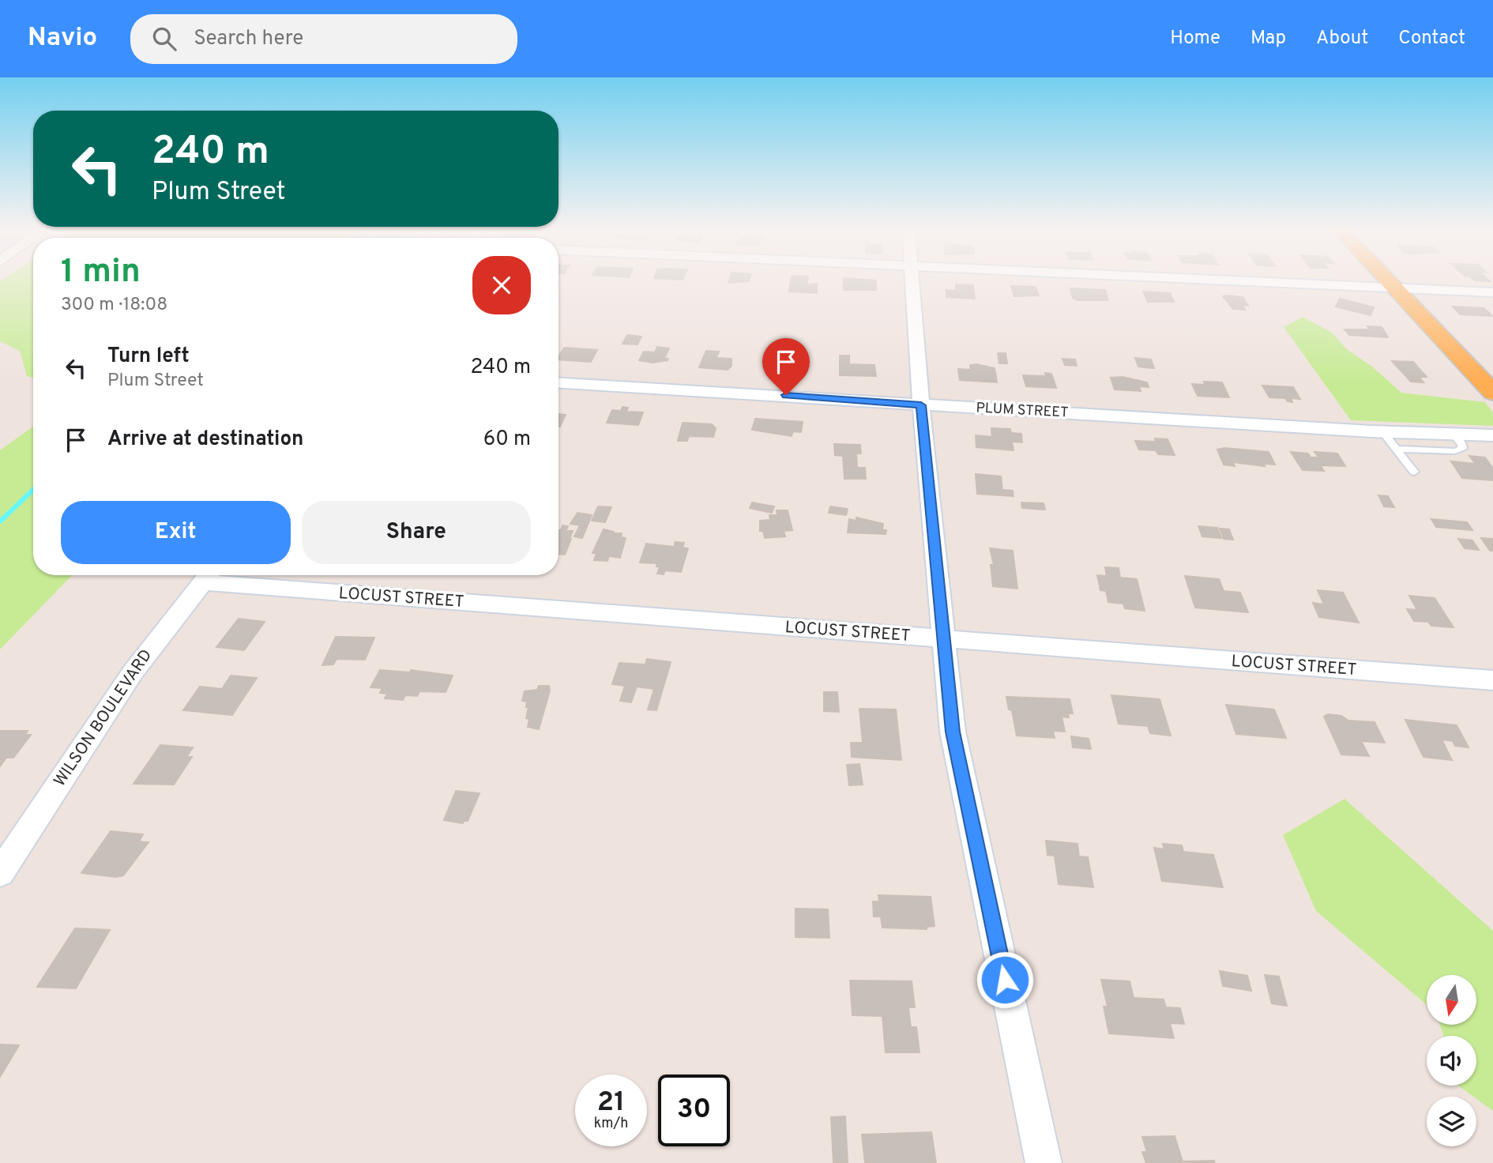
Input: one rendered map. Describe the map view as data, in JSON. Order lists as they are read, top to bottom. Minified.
{"streets":{"street":["PLUM STREET","LOCUST STREET","WILSON BOULEVARD"]},"crossings":[["LOCUST STREET","WILSON BOULEVARD"]],"north":"bottom","page":{"header":"Navio","search":"Search here","nav":["Home","Map","About","Contact"],"turn":["240 m","Plum Street"],"heading":["1 min","300 m · 18:08"],"list":[{"name":"Turn left","note":"Plum Street","value":"240 m"},{"name":"Arrive at destination","value":"60 m"}],"buttons":["Exit","Share"],"speed":"21 km/h","limit":"30"}}
